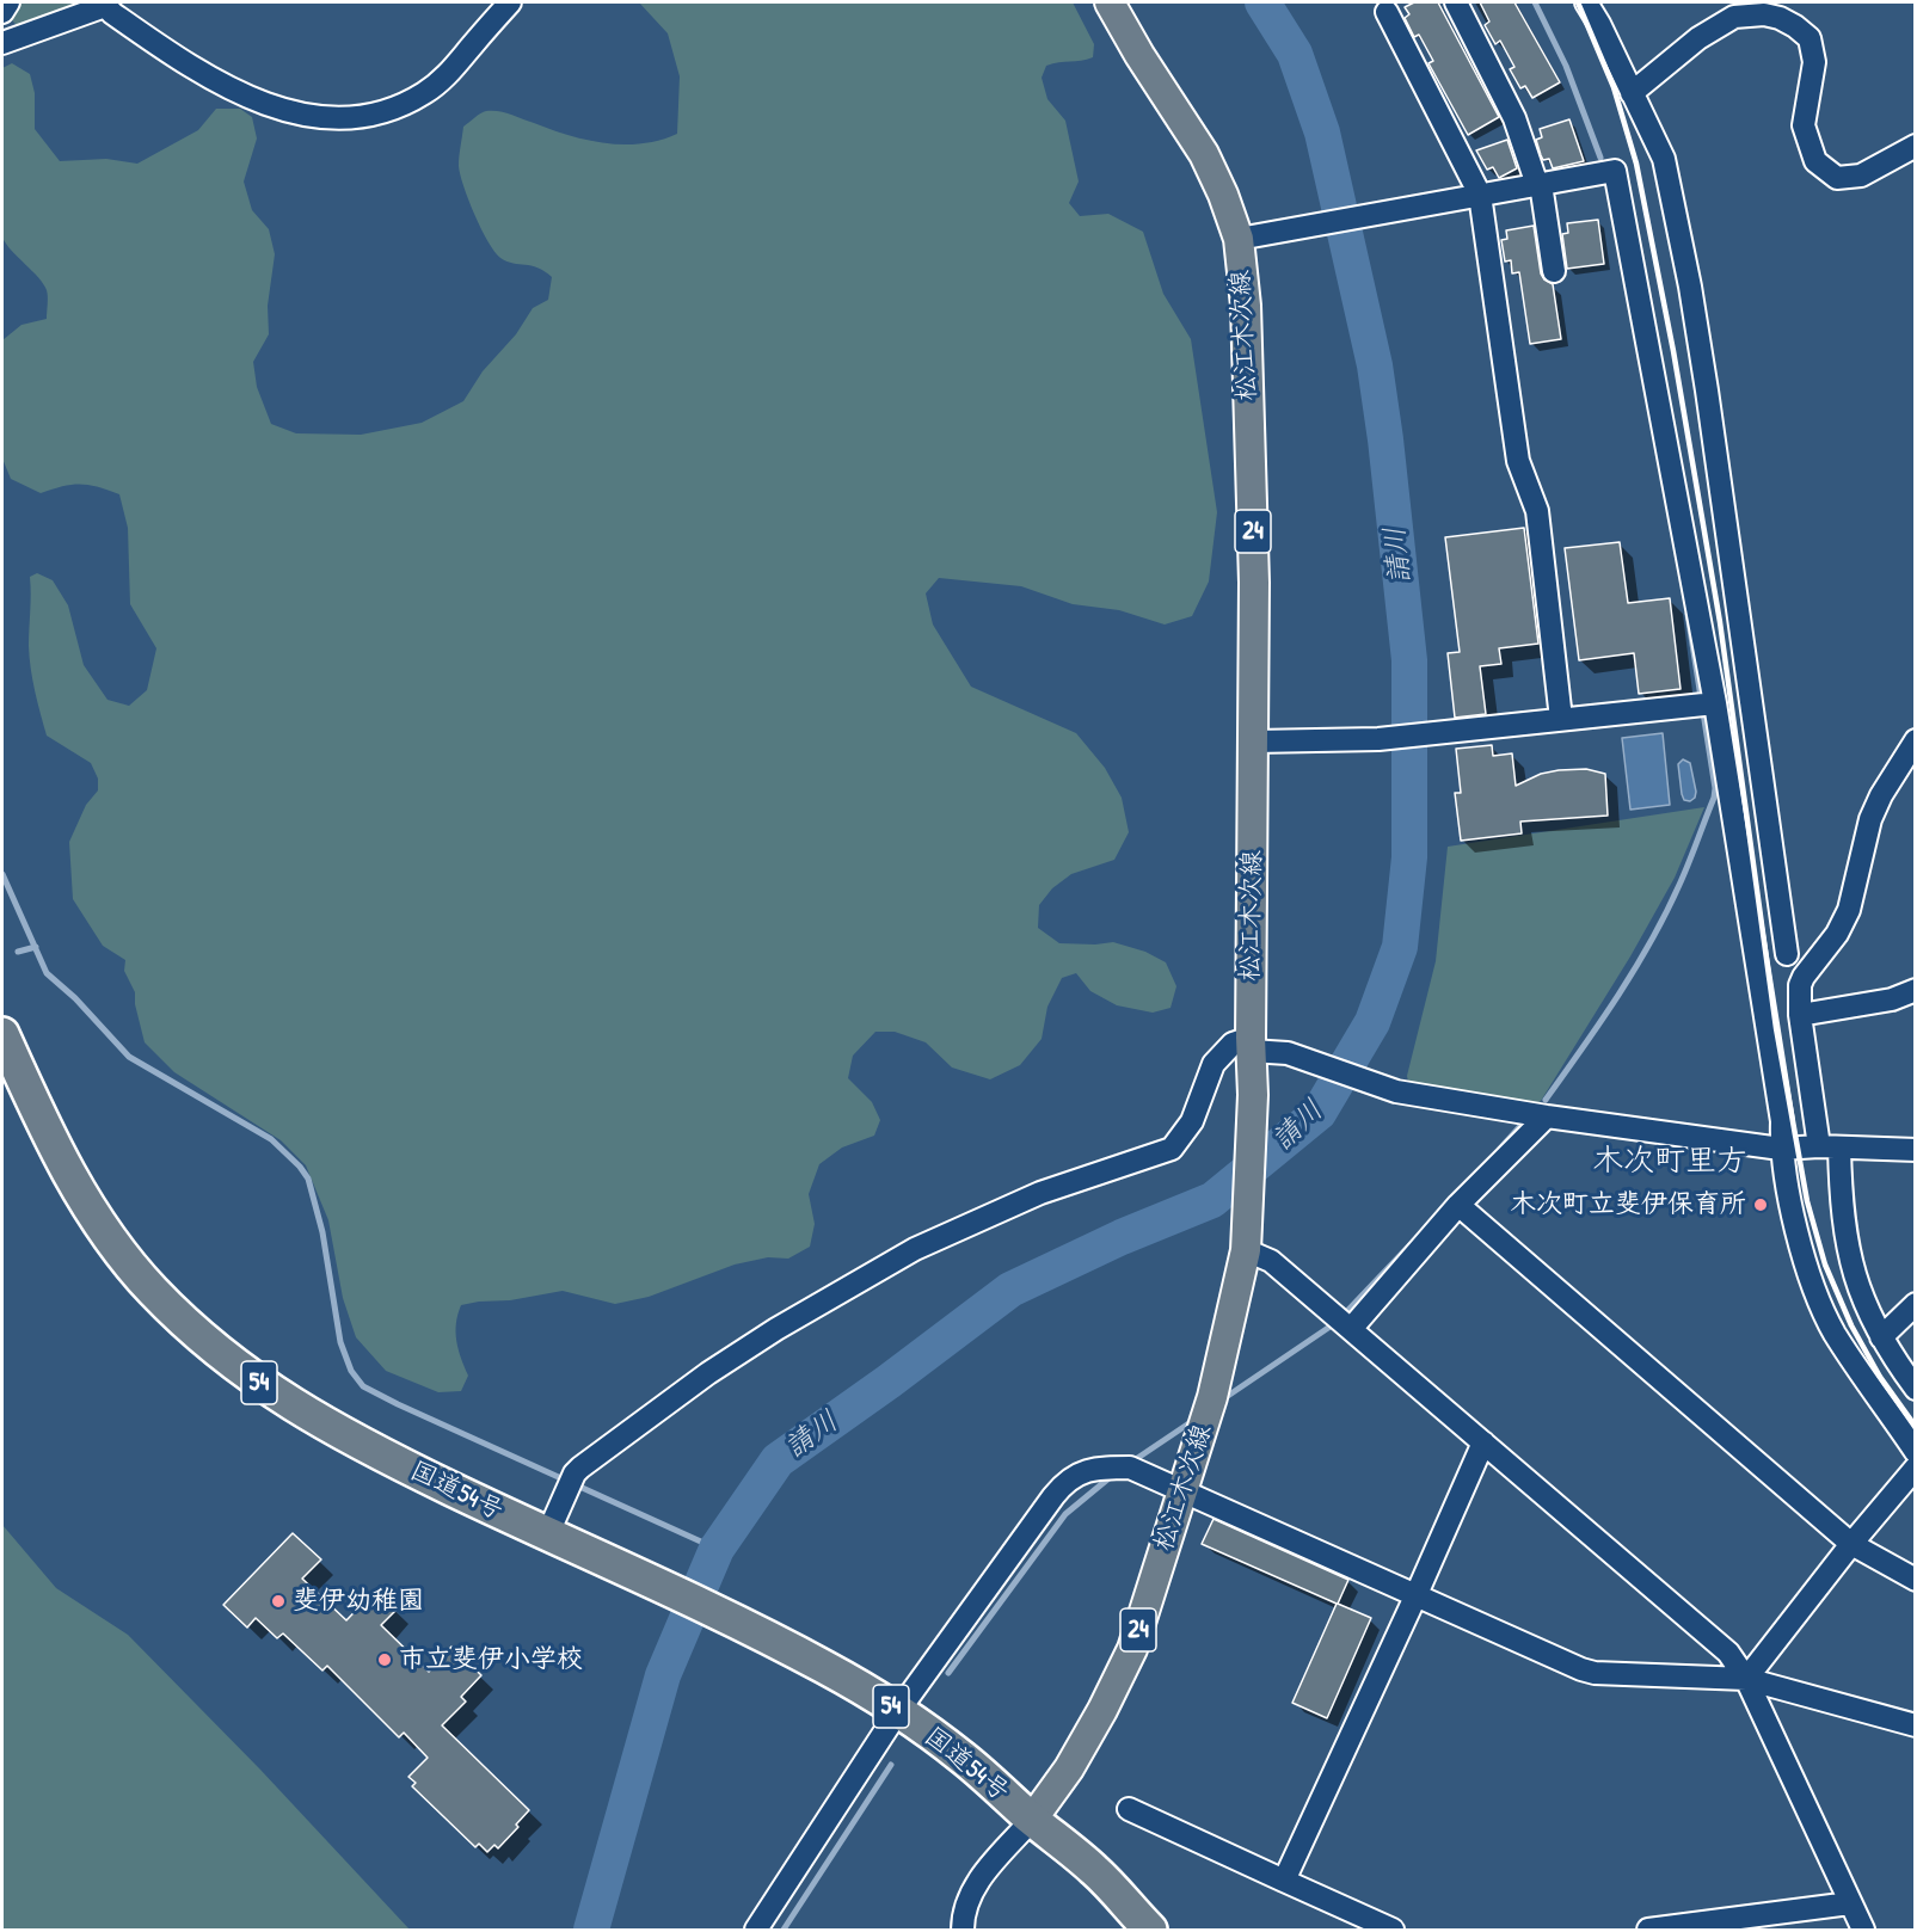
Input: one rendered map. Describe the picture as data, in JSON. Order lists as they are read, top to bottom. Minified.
{"streets":{"highway":["54","国道54号"],"main road":["松江木次線","24"]},"crossings":[["松江木次線","国道54号"]],"districts":["木次町里方"],"water":["請川"],"places":["木次町立斐伊保育所","斐伊幼稚園","市立斐伊小学校"]}
